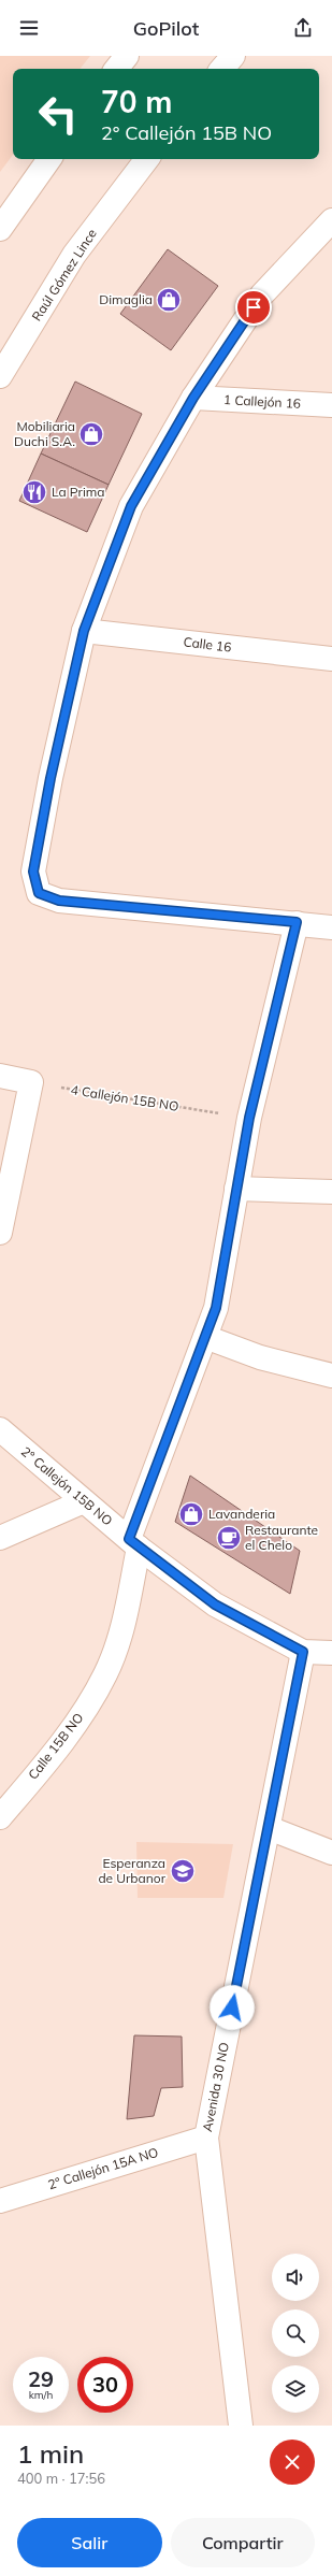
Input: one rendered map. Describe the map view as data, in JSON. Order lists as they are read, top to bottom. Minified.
{"streets":{"street":["Raúl Gómez Lince","1 Callejón 16","Calle 16","2° Callejón 15B NO","Calle 15B NO","Avenida 30 NO","2° Callejón 15A NO"],"path":["4 Callejón 15B NO"]},"crossings":[["4 Callejón 15B NO","Calle 15B NO"],["2° Callejón 15B NO","Calle 15B NO"],["2° Callejón 15B NO","Avenida 30 NO"],["Avenida 30 NO","2° Callejón 15A NO"]],"places":{"shop":["Dimaglia","Mobiliaria Duchi S.A.","Lavanderia"],"restaurant":["La Prima"],"cafe":["Restaurante el Chelo"],"school or university":["Esperanza de Urbanor"]},"page":{"header":"GoPilot","turn":["70 m","2° Callejón 15B NO"],"speed":"29 km/h","limit":"30","heading":["1 min","400 m · 17:56"],"buttons":["Salir","Compartir"]}}
